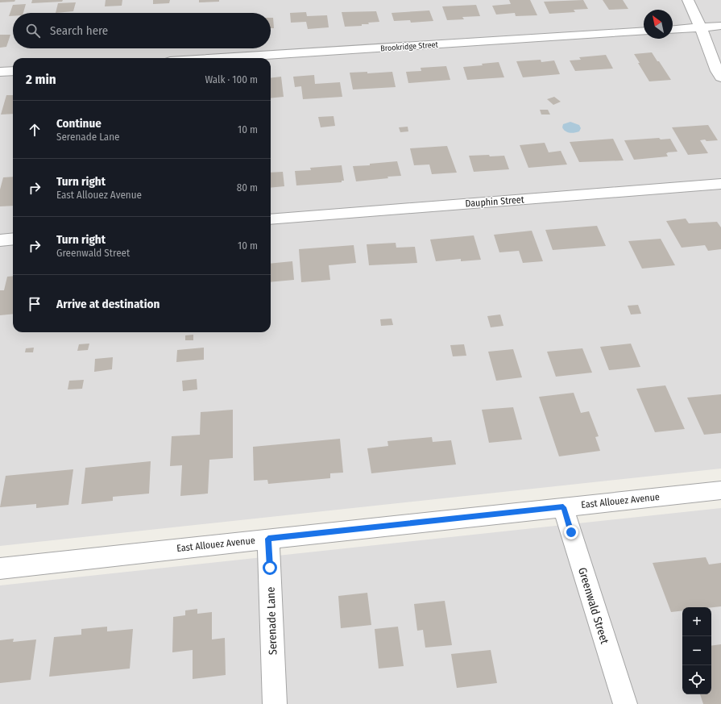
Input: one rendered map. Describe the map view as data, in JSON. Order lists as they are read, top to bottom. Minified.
{"streets":{"street":["Brookridge Street","Dauphin Street","East Allouez Avenue","Greenwald Street","Serenade Lane"]},"crossings":[["East Allouez Avenue","Greenwald Street"],["East Allouez Avenue","Serenade Lane"]],"north":"top left","page":{"search":"Search here","heading":["2 min","Walk · 100 m"],"list":[["Continue","Serenade Lane","10 m"],["Turn right","East Allouez Avenue","80 m"],["Turn right","Greenwald Street","10 m"],"Arrive at destination"],"map_buttons":["+","−"]}}
